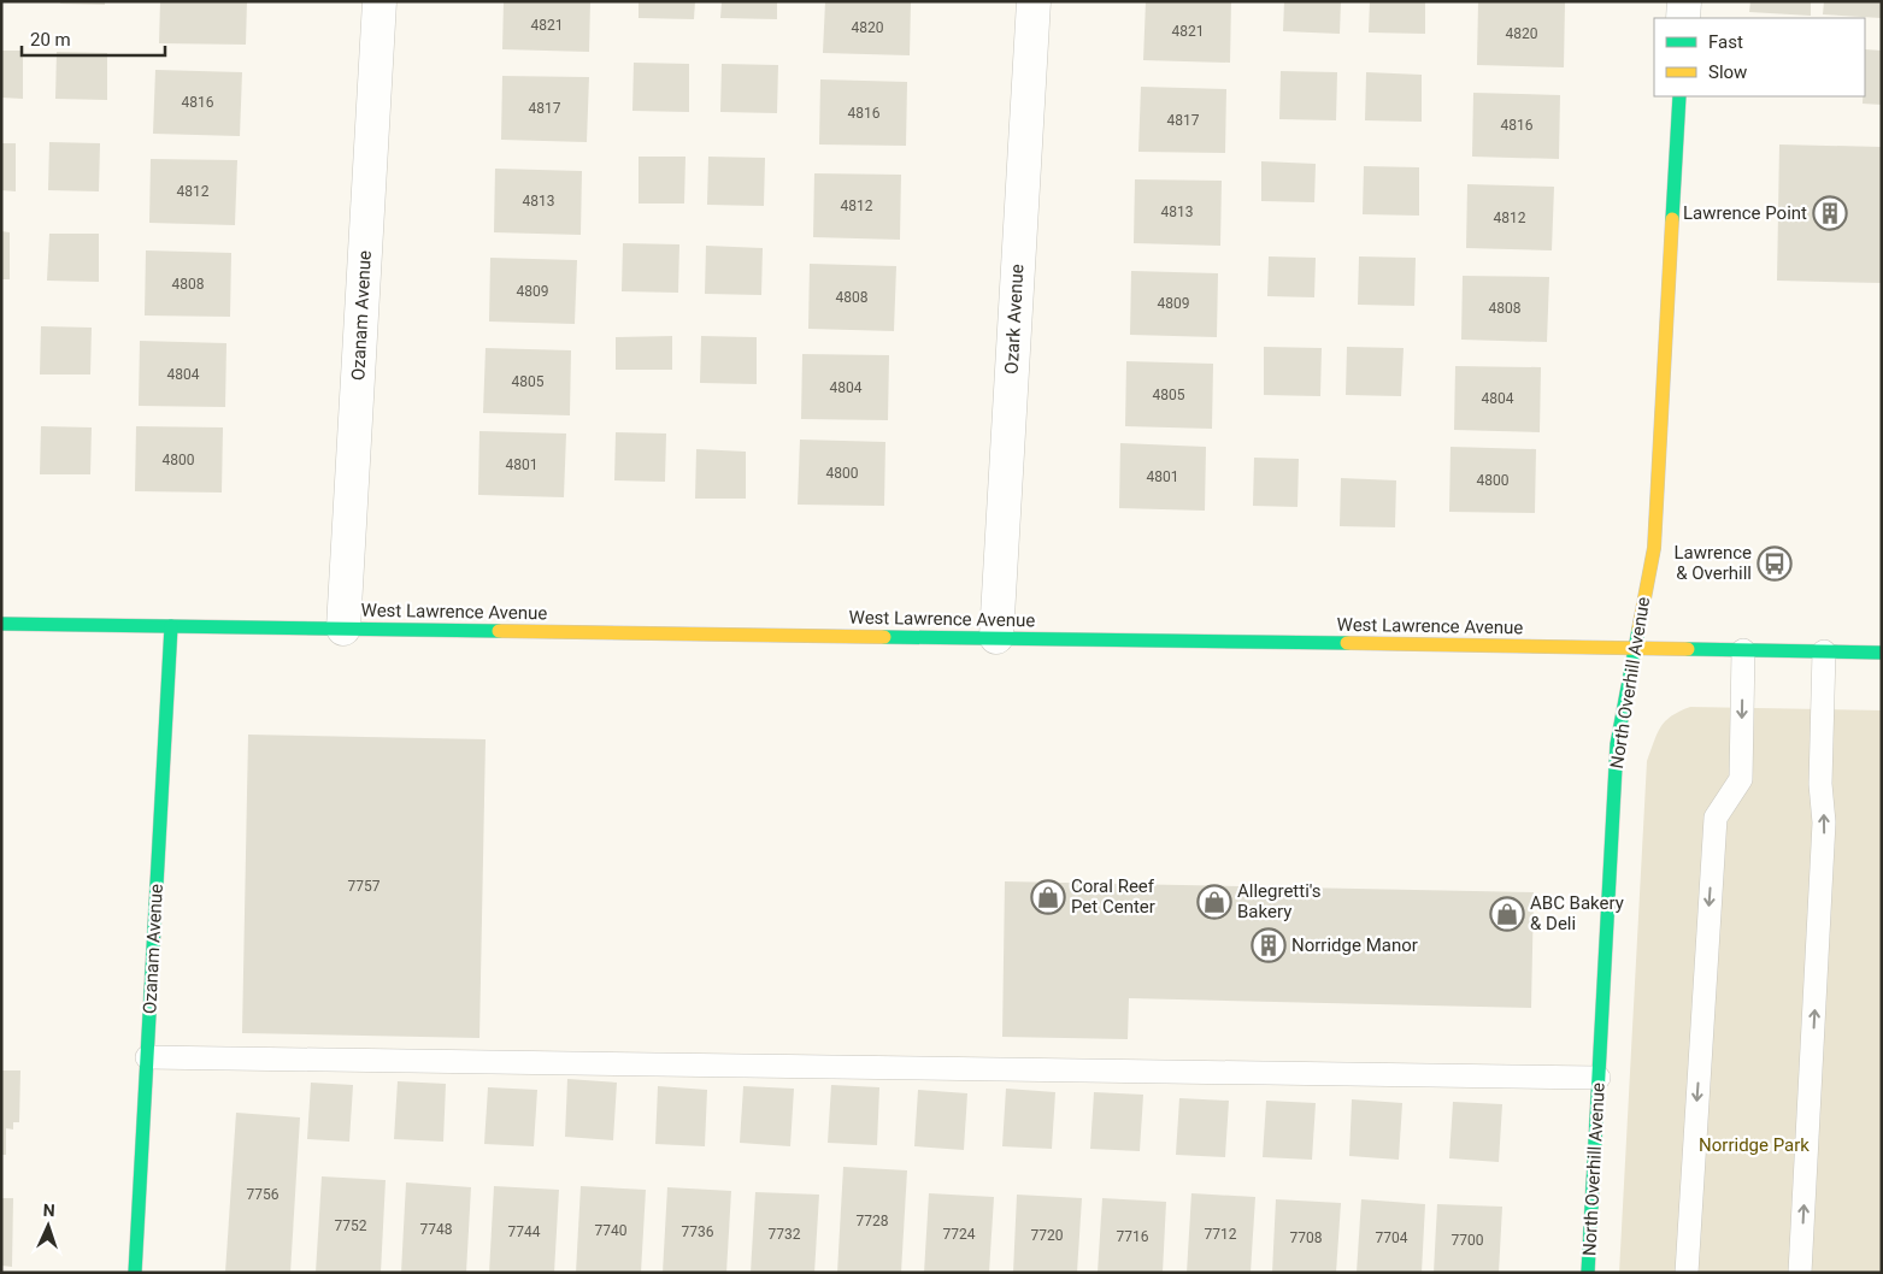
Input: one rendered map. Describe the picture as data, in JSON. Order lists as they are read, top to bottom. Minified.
{"streets":{"main road":["Ozanam Avenue","West Lawrence Avenue","North Overhill Avenue"],"street":["Ozark Avenue"]},"crossings":[["Ozanam Avenue","West Lawrence Avenue"],["Ozark Avenue","West Lawrence Avenue"],["West Lawrence Avenue","North Overhill Avenue"]],"parks":["Norridge Park"],"places":{"building":["Lawrence Point","Norridge Manor"],"bus stop":["Lawrence & Overhill"],"shop":["Coral Reef Pet Center","Allegretti's Bakery","ABC Bakery & Deli"]},"house_numbers":["4821","4820","4821","4820","4816","4817","4816","4817","4816","4812","4813","4812","4813","4812","4808","4809","4808","4809","4808","4804","4805","4804","4805","4804","4800","4801","4800","4801","4800","7757","7756","7728","7752","7748","7740","7744","7736","7732","7724","7712","7720","7716","7708","7704","7700"],"legend":["Fast","Slow"],"scale_bar":"20 m","north":"top"}
